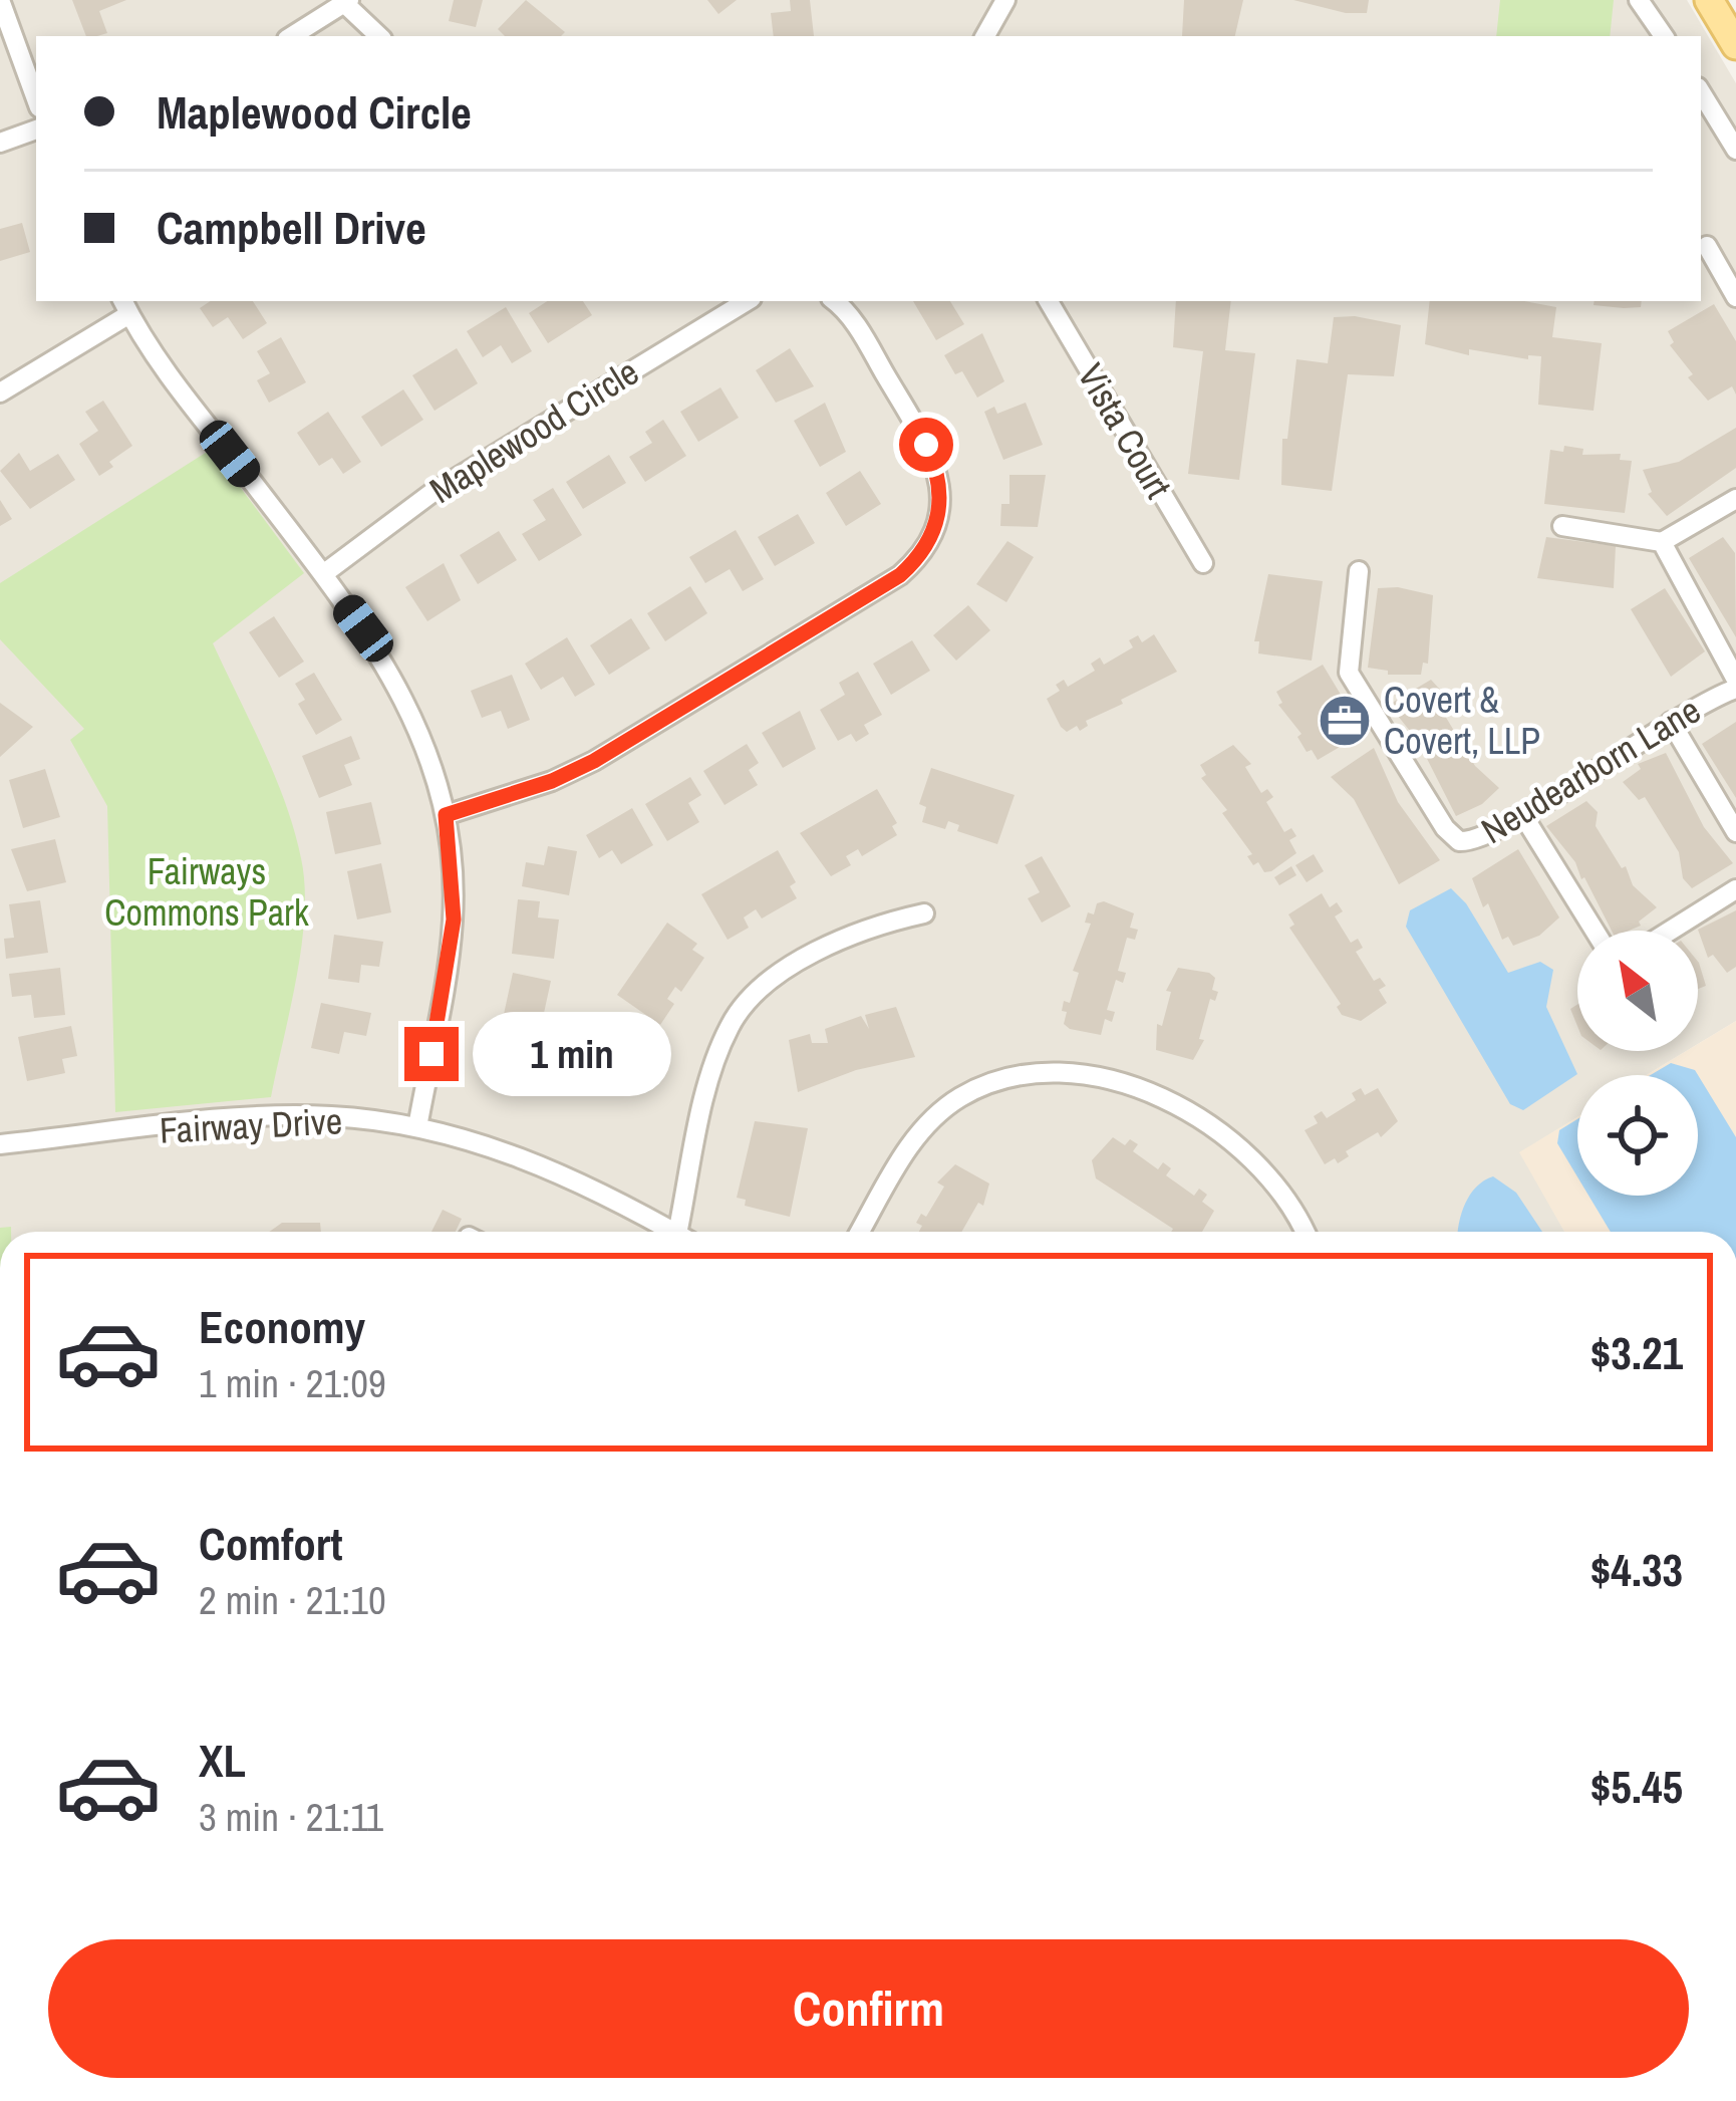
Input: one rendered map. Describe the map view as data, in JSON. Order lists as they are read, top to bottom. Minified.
{"streets":{"street":["Maplewood Circle","Vista Court","Neudearborn Lane","Fairway Drive"]},"parks":["Fairways Commons Park"],"places":{"office":["Covert & Covert, LLP"]},"north":"top left","page":{"banner":["Maplewood Circle","Campbell Drive"],"bubble":"1 min","list":[{"name":"Economy","note":"1 min · 21:09","value":"$3.21"},{"name":"Comfort","note":"2 min · 21:10","value":"$4.33"},{"name":"XL","note":"3 min · 21:11","value":"$5.45"}],"buttons":"Confirm"}}
